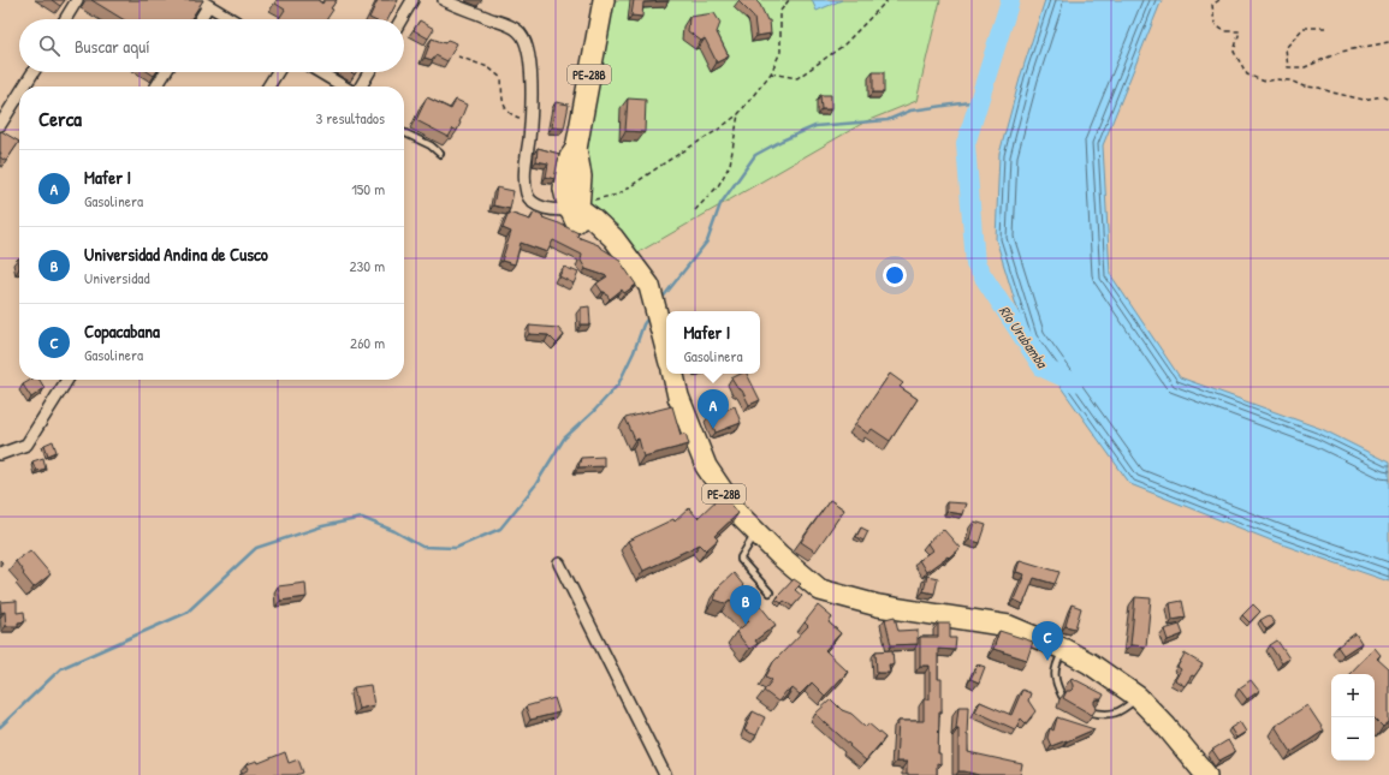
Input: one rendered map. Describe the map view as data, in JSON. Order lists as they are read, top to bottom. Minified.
{"streets":{"highway":["PE-28B"]},"water":["Río Urubamba"],"page":{"search":"Buscar aquí","heading":["Cerca","3 resultados"],"list":[{"mark":"A","name":"Mafer I","note":"Gasolinera","value":"150 m"},{"mark":"B","name":"Universidad Andina de Cusco","note":"Universidad","value":"230 m"},{"mark":"C","name":"Copacabana","note":"Gasolinera","value":"260 m"}],"popup":["Mafer I","Gasolinera"],"pins":["A","B","C"],"map_buttons":["+","−"]}}
